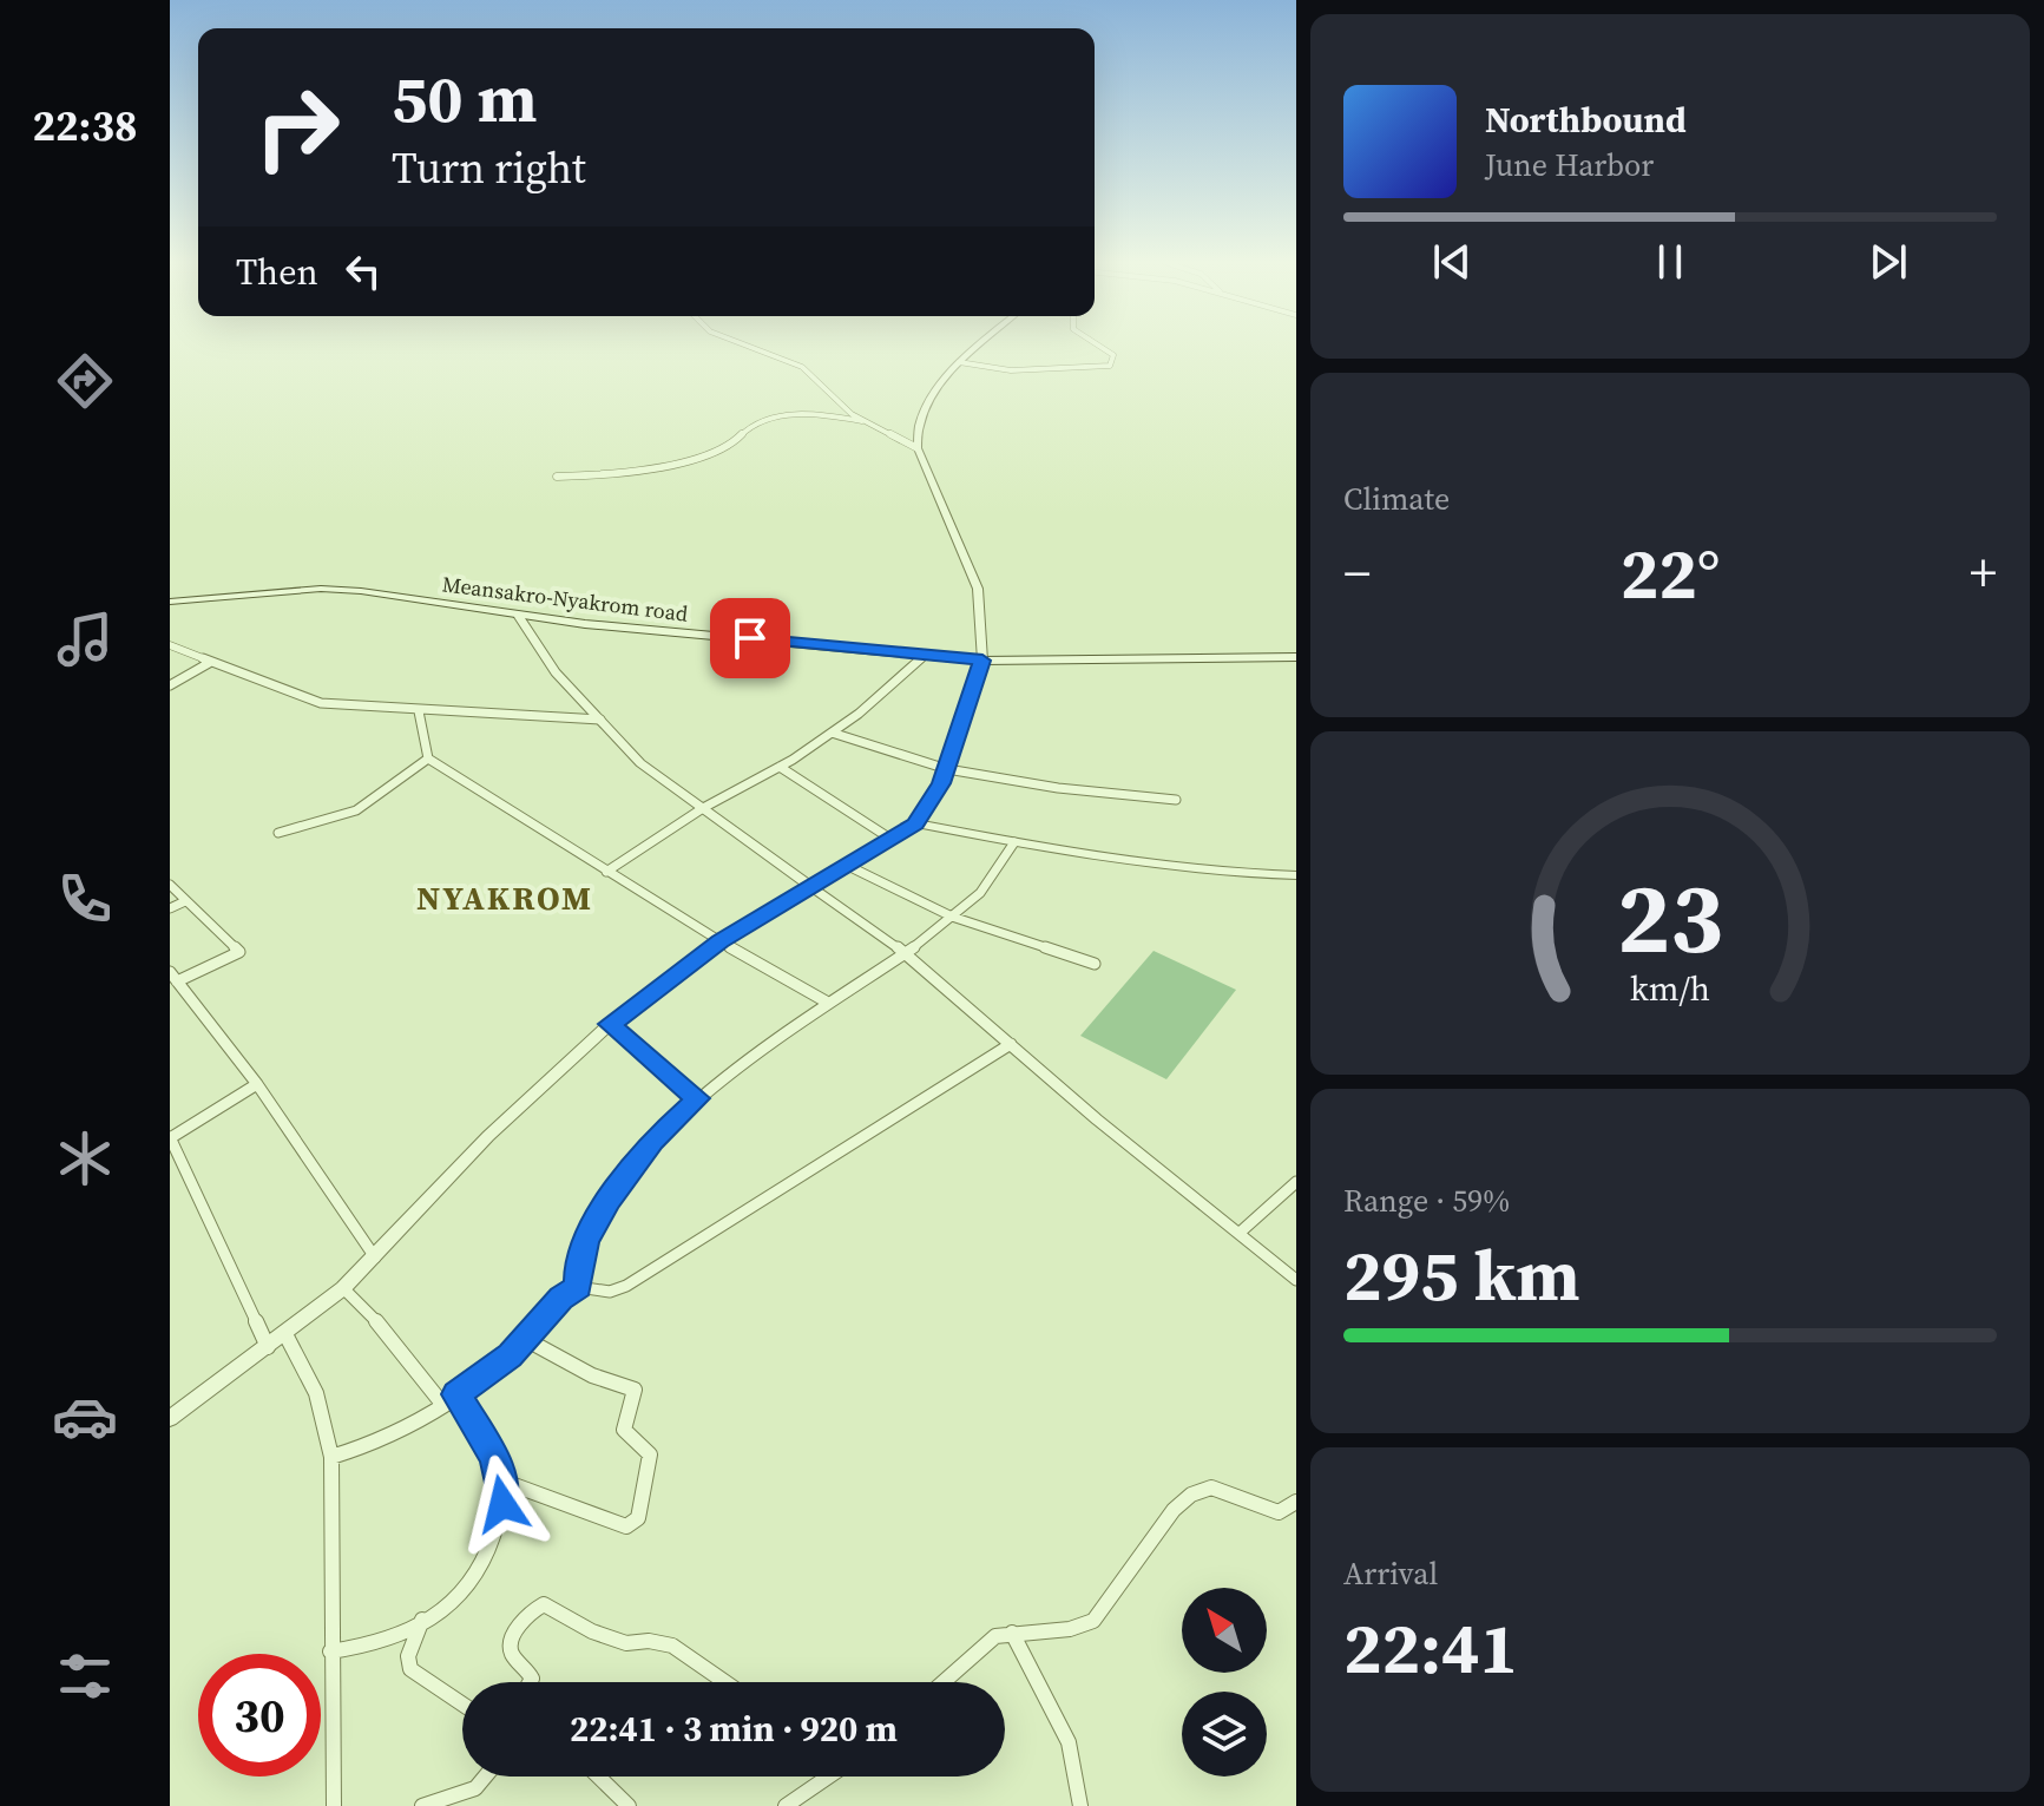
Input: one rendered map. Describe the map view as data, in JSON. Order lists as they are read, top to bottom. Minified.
{"streets":{"main road":["Meansakro-Nyakrom road"]},"districts":["NYAKROM"],"north":"top left","page":{"tabs":"22:38","turn":["50 m","Turn right"],"song":["Northbound","June Harbor"],"then":"Then","tile":["Climate",["Range · 59%","295 km"],["Arrival","22:41"]],"heat":["−","22°","+"],"limit":"30","trip":"22:41 · 3 min · 920 m","gauge":["23","km/h"]}}
